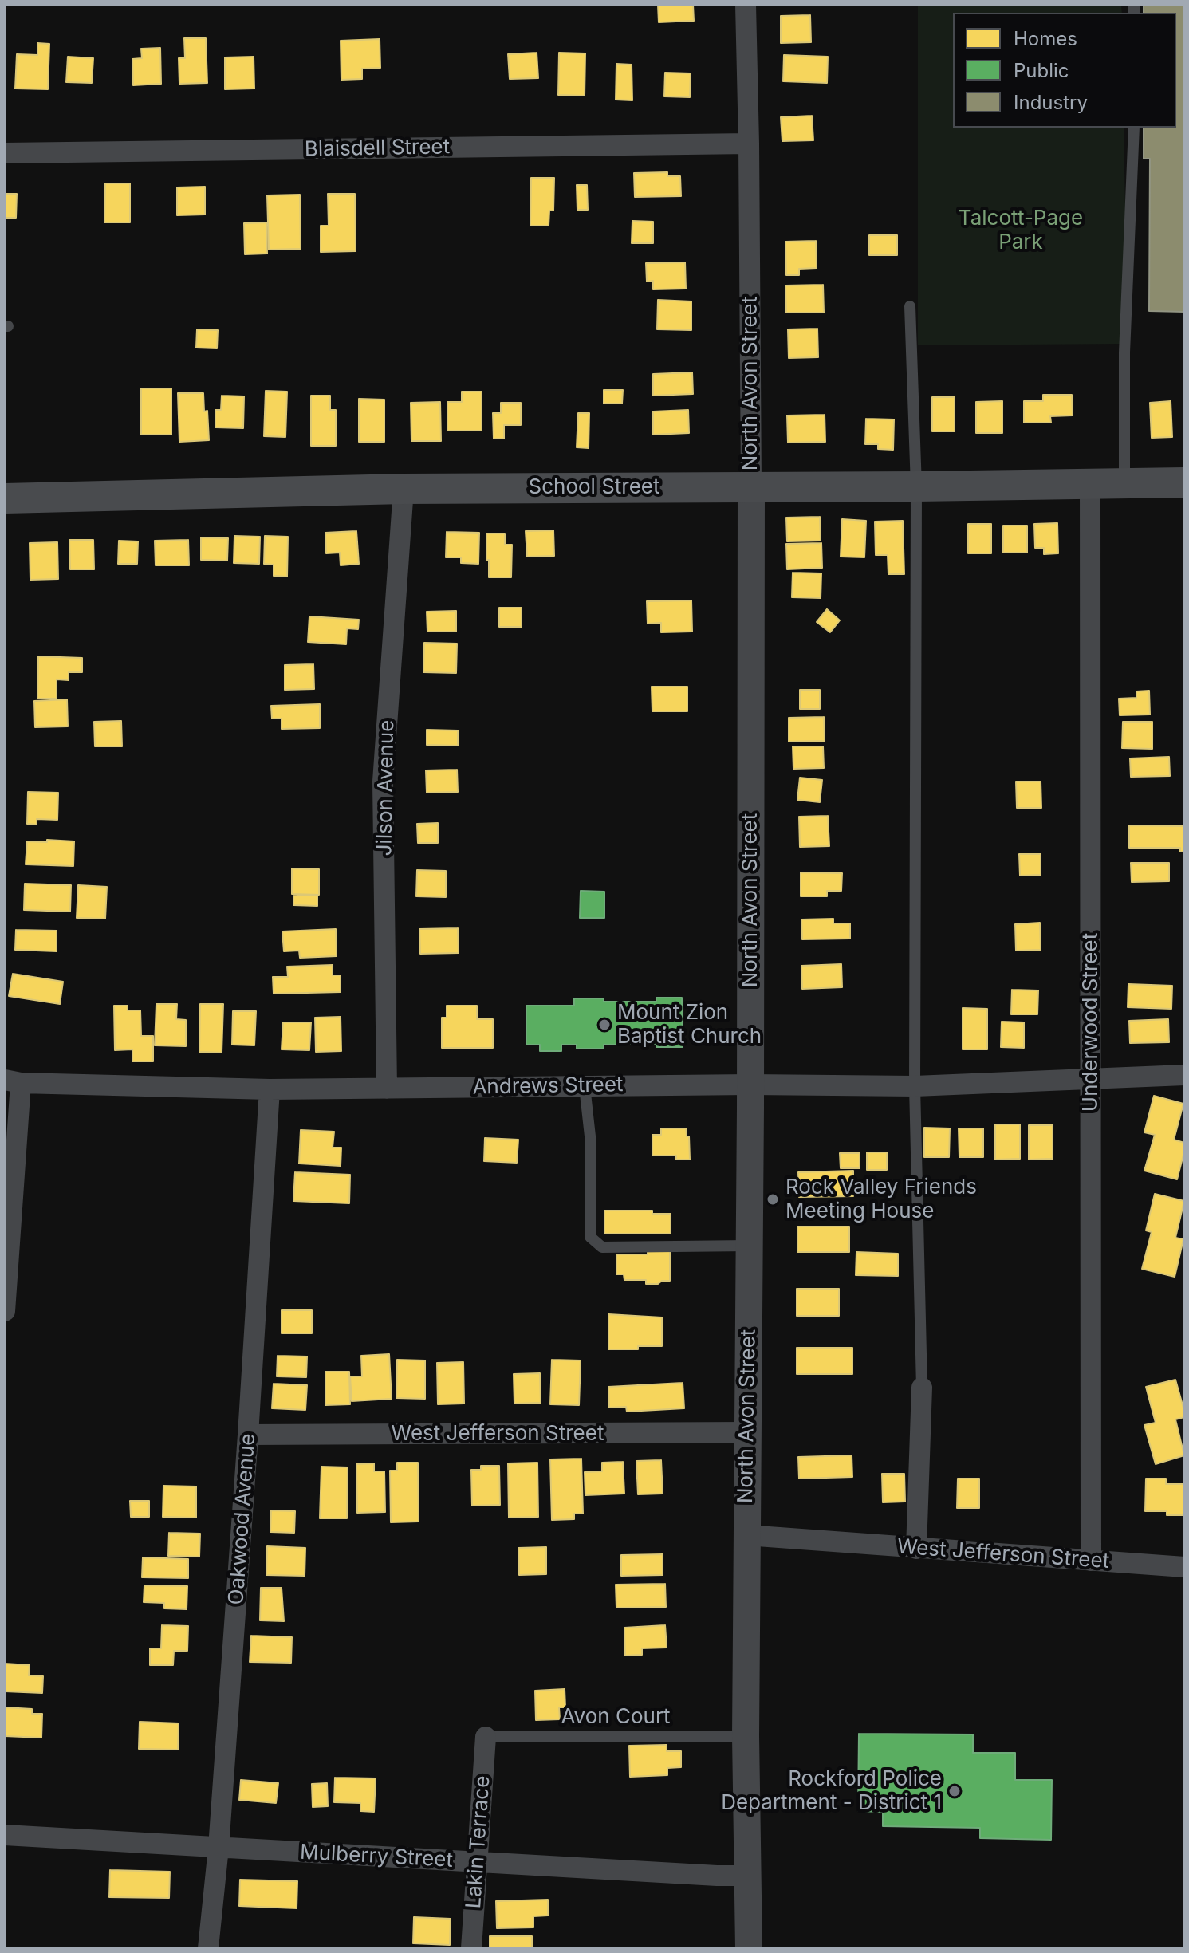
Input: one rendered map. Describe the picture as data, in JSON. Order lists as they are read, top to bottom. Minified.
{"streets":{"main road":["School Street"],"street":["Blaisdell Street","North Avon Street","Jilson Avenue","Underwood Street","Andrews Street","West Jefferson Street","Oakwood Avenue","Lakin Terrace","Mulberry Street"],"lane":["Avon Court"]},"crossings":[["Blaisdell Street","North Avon Street"],["North Avon Street","School Street"],["North Avon Street","Andrews Street"],["North Avon Street","West Jefferson Street"],["North Avon Street","Avon Court"],["North Avon Street","Mulberry Street"],["School Street","Jilson Avenue"],["School Street","Underwood Street"],["Jilson Avenue","Andrews Street"],["Underwood Street","Andrews Street"],["Underwood Street","West Jefferson Street"],["Andrews Street","Oakwood Avenue"],["West Jefferson Street","Oakwood Avenue"],["Oakwood Avenue","Mulberry Street"],["Avon Court","Lakin Terrace"],["Lakin Terrace","Mulberry Street"]],"parks":["Talcott-Page Park"],"places":["Mount Zion Baptist Church","Rock Valley Friends Meeting House","Rockford Police Department - District 1"],"legend":["Homes","Public","Industry"]}
